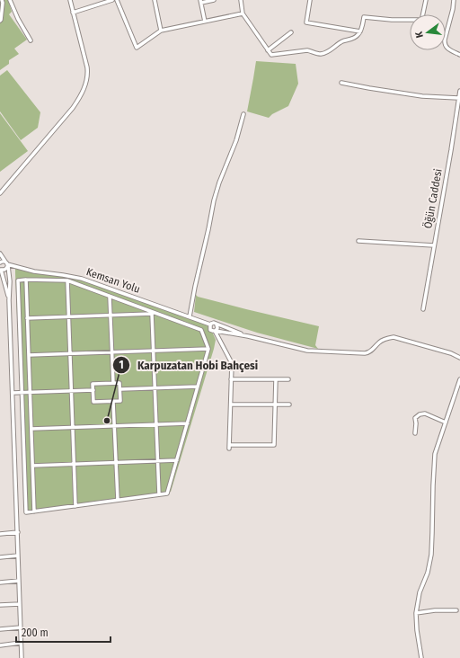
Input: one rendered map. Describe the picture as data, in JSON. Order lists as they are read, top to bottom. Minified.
{"streets":{"street":["Öğün Caddesi","Kemsan Yolu"]},"places":["Karpuzatan Hobi Bahçesi"],"scale_bar":"200 m","north":"left"}
